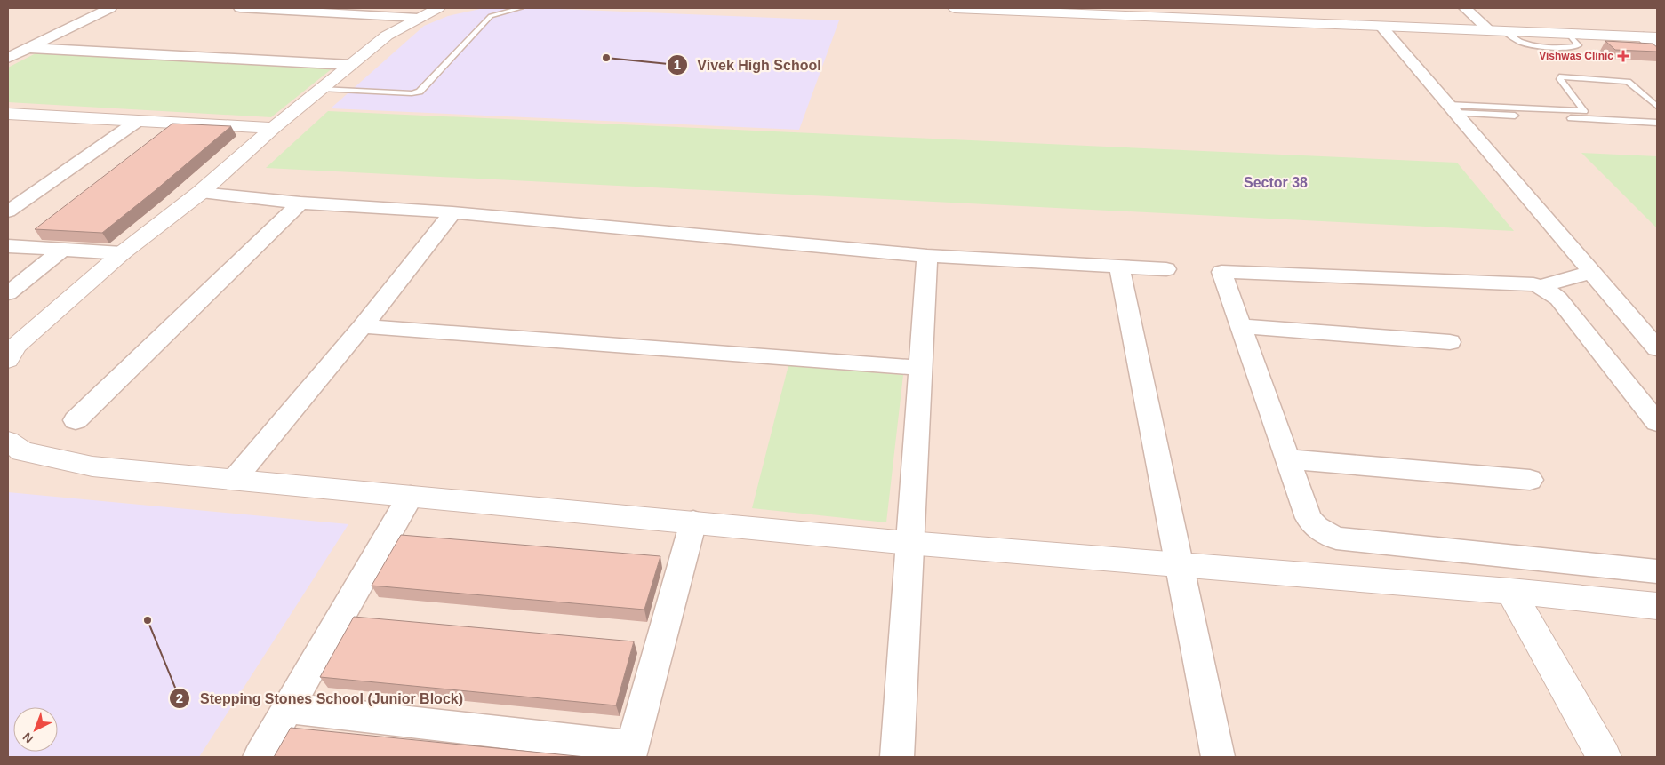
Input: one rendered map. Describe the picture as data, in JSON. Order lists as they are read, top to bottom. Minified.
{"districts":["Sector 38"],"places":{"health":["Vishwas Clinic"],"other":["Vivek High School","Stepping Stones School (Junior Block)"]},"north":"bottom left"}
